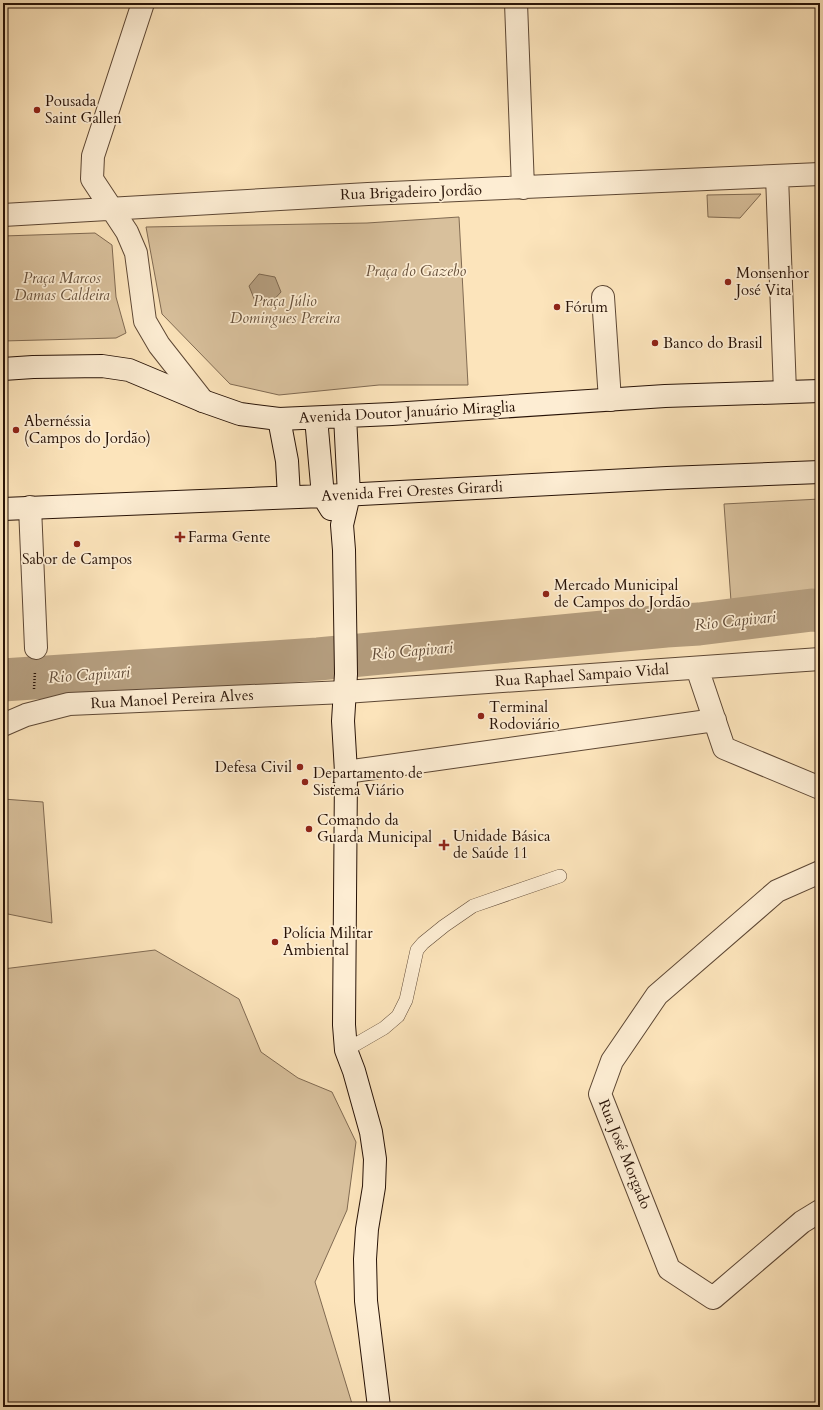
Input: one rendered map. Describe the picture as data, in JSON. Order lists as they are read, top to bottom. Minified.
{"streets":{"street":["Rua Brigadeiro Jordão","Avenida Doutor Januário Miraglia","Avenida Frei Orestes Girardi","Rua Raphael Sampaio Vidal","Rua Manoel Pereira Alves","Rua José Morgado"]},"crossings":[["Rua Raphael Sampaio Vidal","Rua Manoel Pereira Alves"]],"water":["Rio Capivari"],"parks":["Praça do Gazebo","Praça Marcos Damas Caldeira","Praça Júlio Domingues Pereira"],"places":{"other":["Pousada Saint Gallen","Monsenhor José Vita","Fórum","Banco do Brasil","Abernéssia (Campos do Jordão)","Sabor de Campos","Mercado Municipal de Campos do Jordão","Terminal Rodoviário","Defesa Civil","Departamento de Sistema Viário","Comando da Guarda Municipal","Polícia Militar Ambiental"],"health":["Farma Gente","Unidade Básica de Saúde 11"]}}
